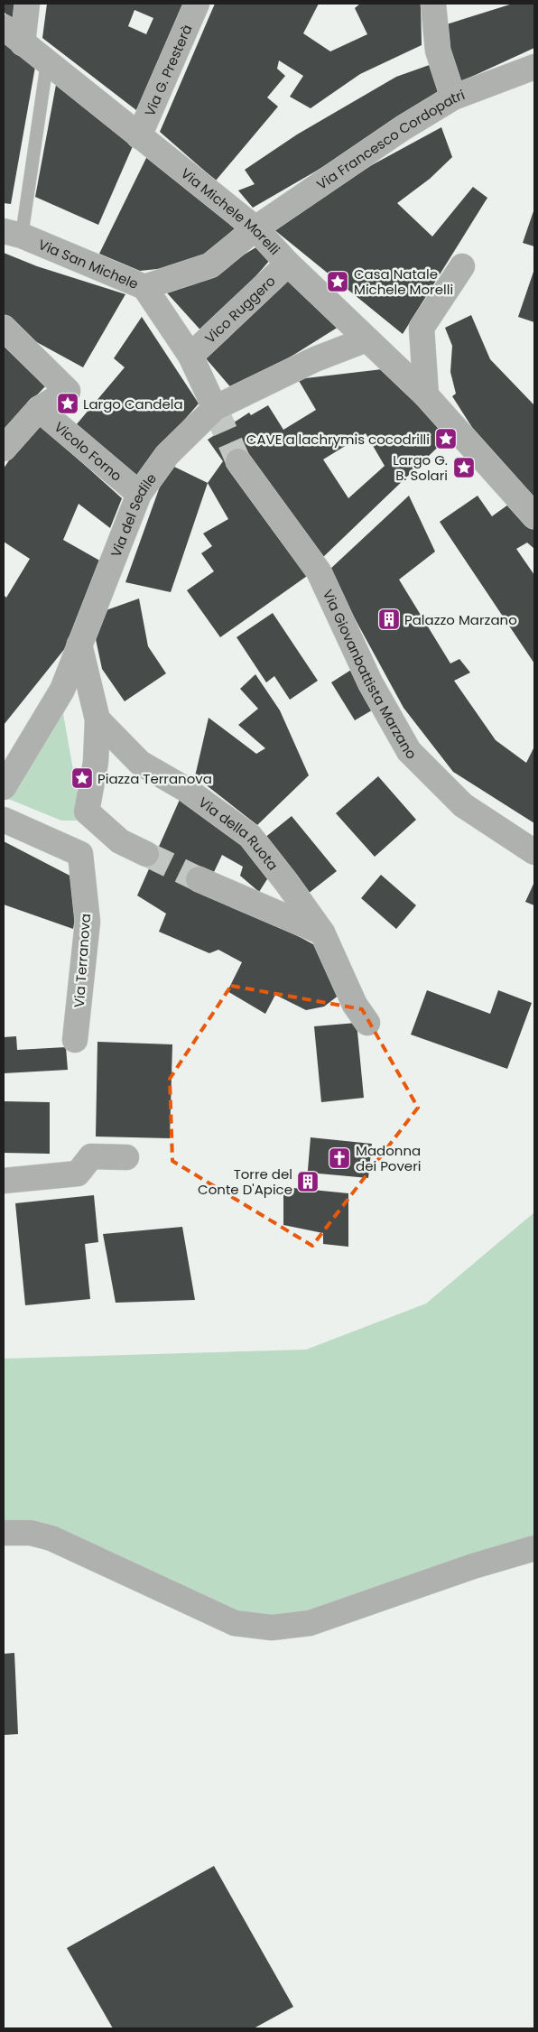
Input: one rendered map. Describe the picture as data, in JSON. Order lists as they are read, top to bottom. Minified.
{"streets":{"street":["Via G. Presterà","Via Francesco Cordopatri","Via Michele Morelli","Via San Michele","Vico Ruggero","Vicolo Forno","Via del Sedile","Via Giovanbattista Marzano","Via della Ruota","Via Terranova"]},"crossings":[["Via G. Presterà","Via Michele Morelli"],["Via Francesco Cordopatri","Via Michele Morelli"],["Via Francesco Cordopatri","Via San Michele"],["Via Michele Morelli","Vico Ruggero"],["Via Michele Morelli","Via del Sedile"],["Via San Michele","Vico Ruggero"],["Via San Michele","Via del Sedile"],["Vicolo Forno","Via del Sedile"]],"places":{"place":["Casa Natale Michele Morelli","Largo Candela","CAVE a lachrymis cocodrilli","Largo G. B. Solari","Piazza Terranova"],"building":["Palazzo Marzano","Torre del Conte D'Apice"],"church":["Madonna dei Poveri"]}}
